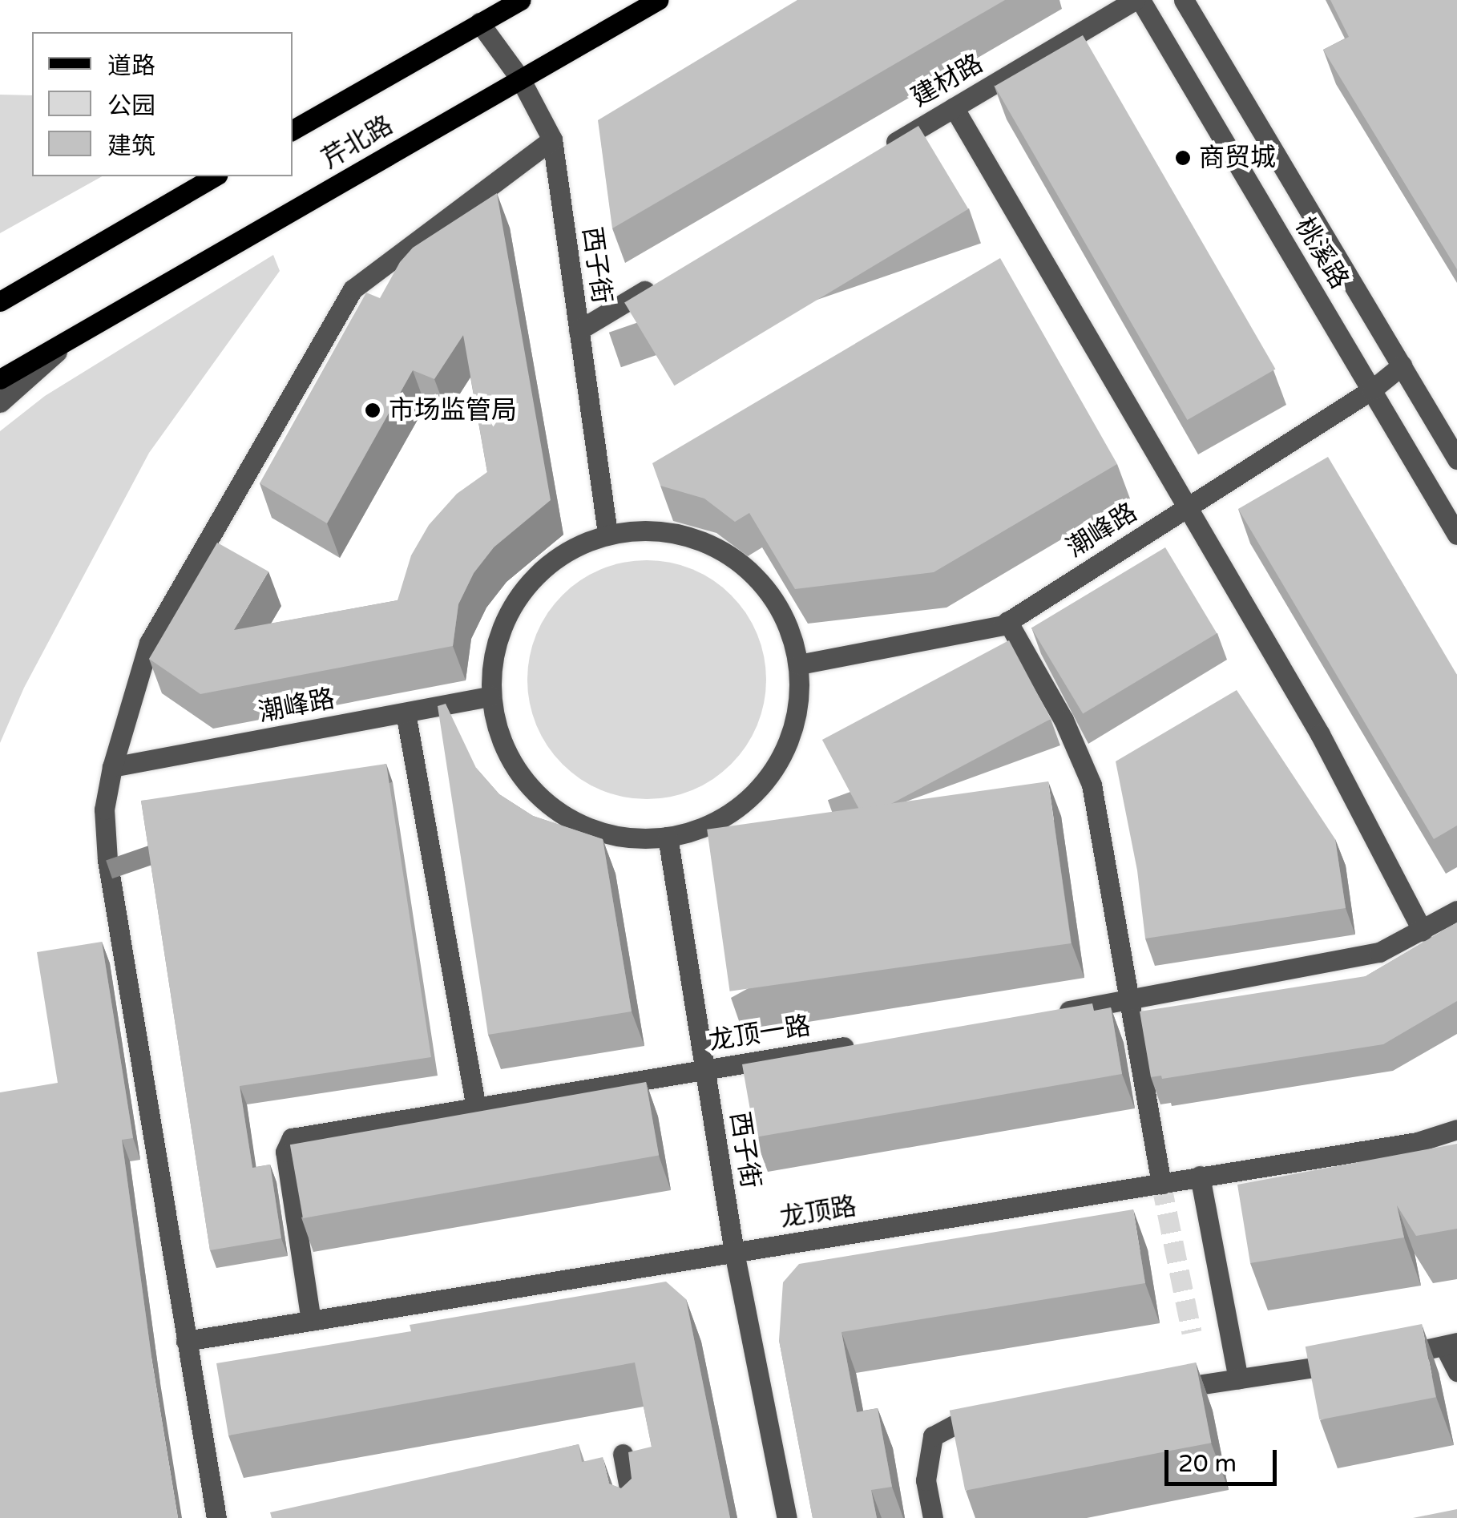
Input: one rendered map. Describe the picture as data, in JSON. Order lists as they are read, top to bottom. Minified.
{"streets":{"main road":["芹北路"],"street":["建材路","桃溪路","西子街","潮峰路","龙顶一路","龙顶路"]},"crossings":[["建材路","桃溪路"],["芹北路","西子街"],["桃溪路","潮峰路"],["西子街","龙顶一路"],["西子街","龙顶路"],["龙顶一路","龙顶路"]],"places":["商贸城","市场监管局"],"legend":["道路","公园","建筑"],"scale_bar":"20 m"}
